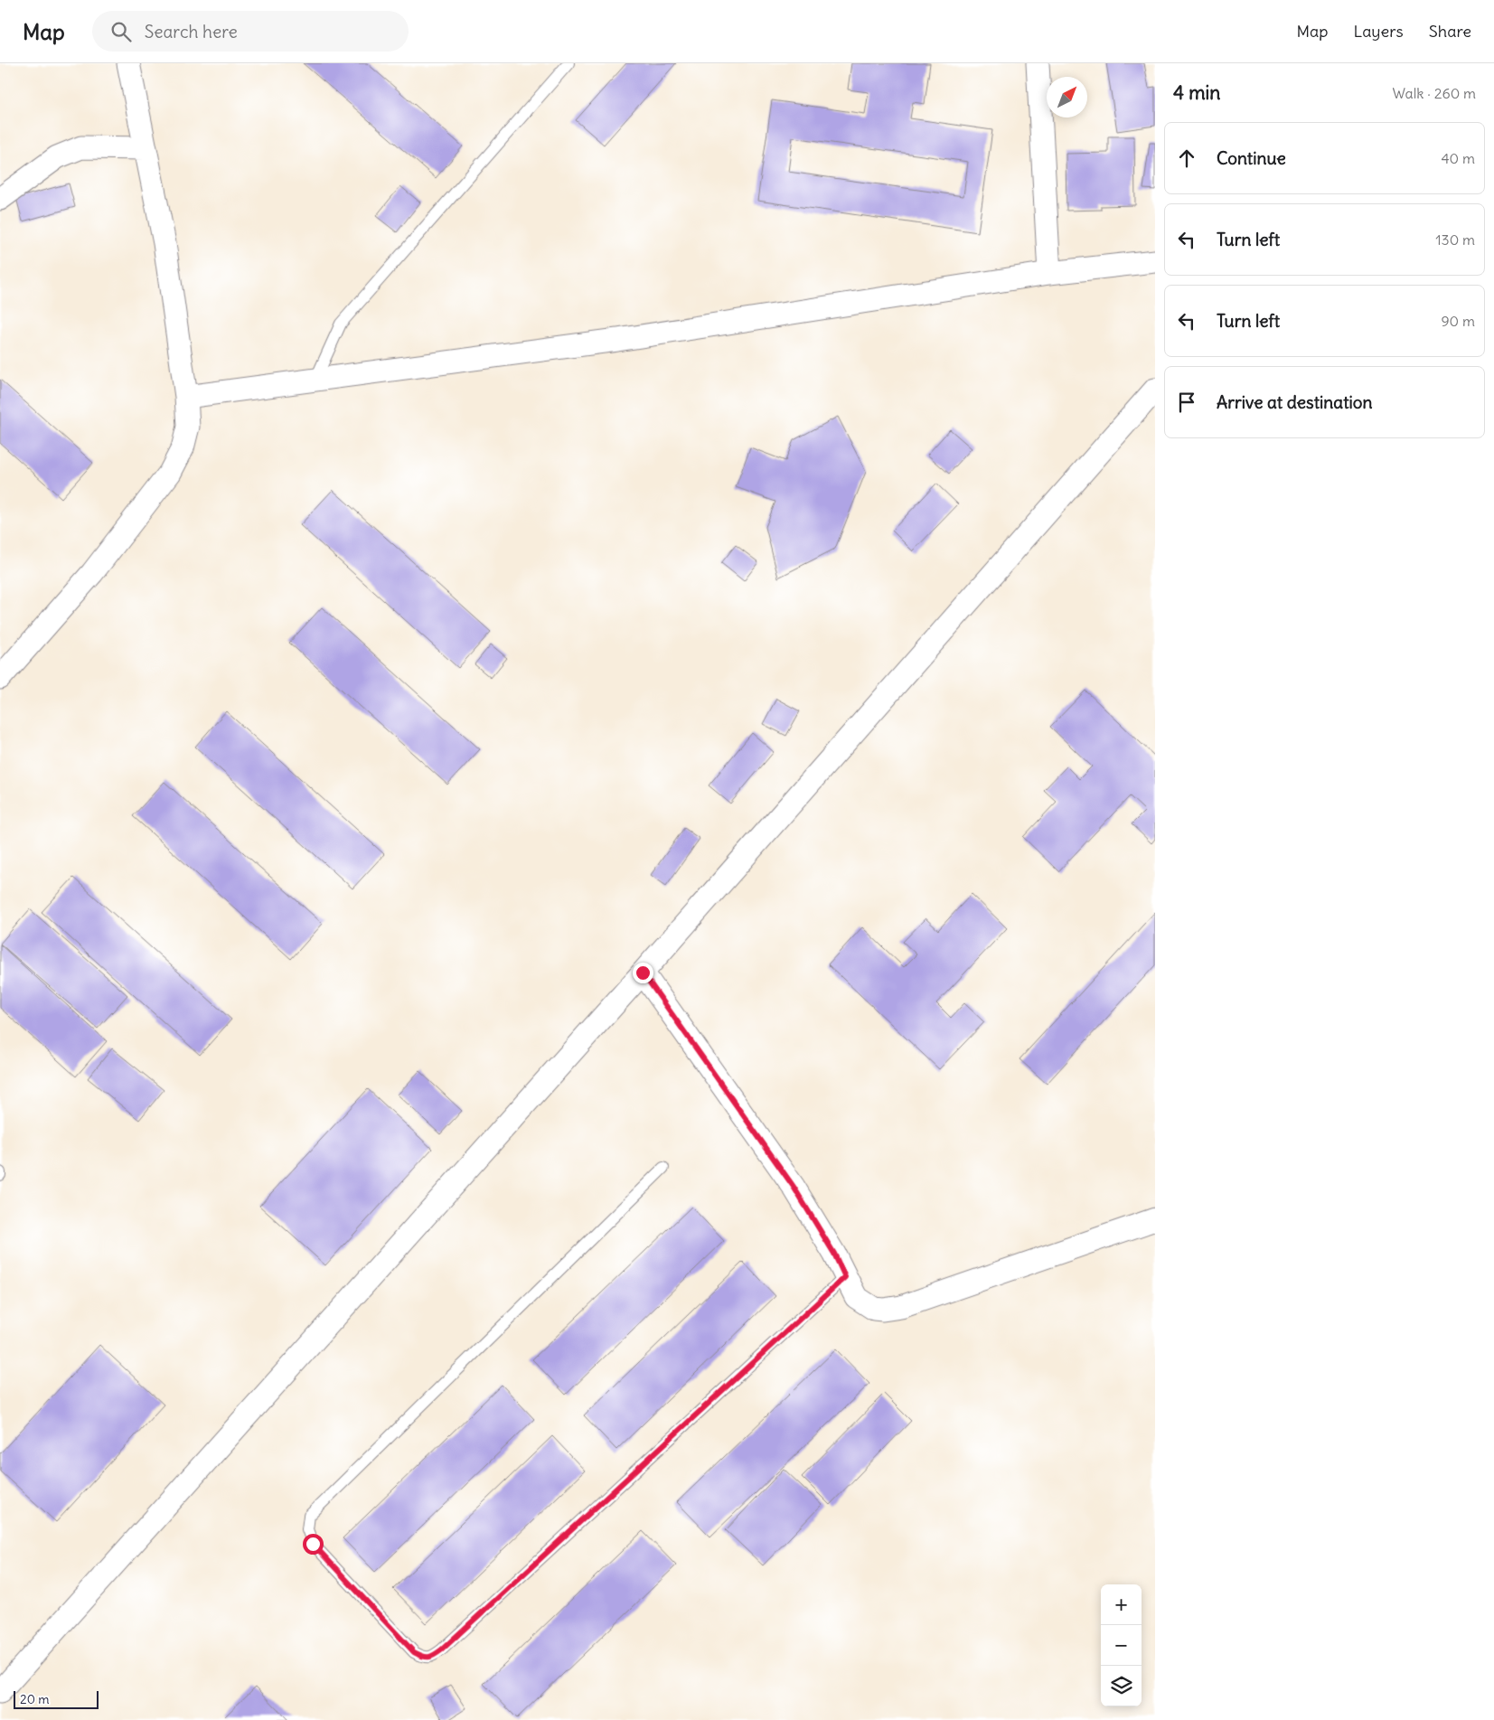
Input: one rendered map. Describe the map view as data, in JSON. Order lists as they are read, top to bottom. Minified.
{"scale_bar":"20 m","north":"top right","page":{"header":"Map","search":"Search here","nav":["Map","Layers","Share"],"heading":["4 min","Walk · 260 m"],"list":[["Continue","40 m"],["Turn left","130 m"],["Turn left","90 m"],"Arrive at destination"],"map_buttons":["+","−"],"scale":"20 m"}}
